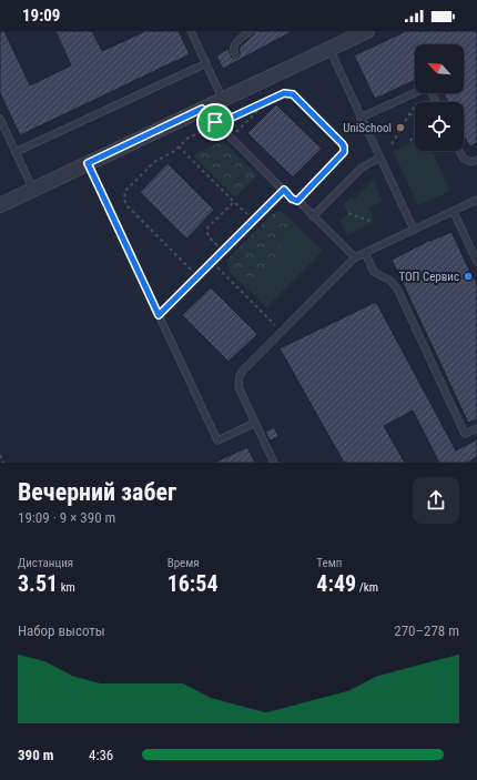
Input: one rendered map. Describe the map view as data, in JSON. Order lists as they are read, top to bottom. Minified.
{"places":["UniSchool","ТОП Сервис"],"north":"top left","page":{"status":"19:09","heading":["Вечерний забег","19:09 · 9 × 390 m"],"stats":[["Дистанция","3.51 km"],["Время","16:54"],["Темп","4:49 /km"]],"chart":["Набор высоты","270–278 m"],"list":[{"name":"390 m","note":"4:36"}]}}
